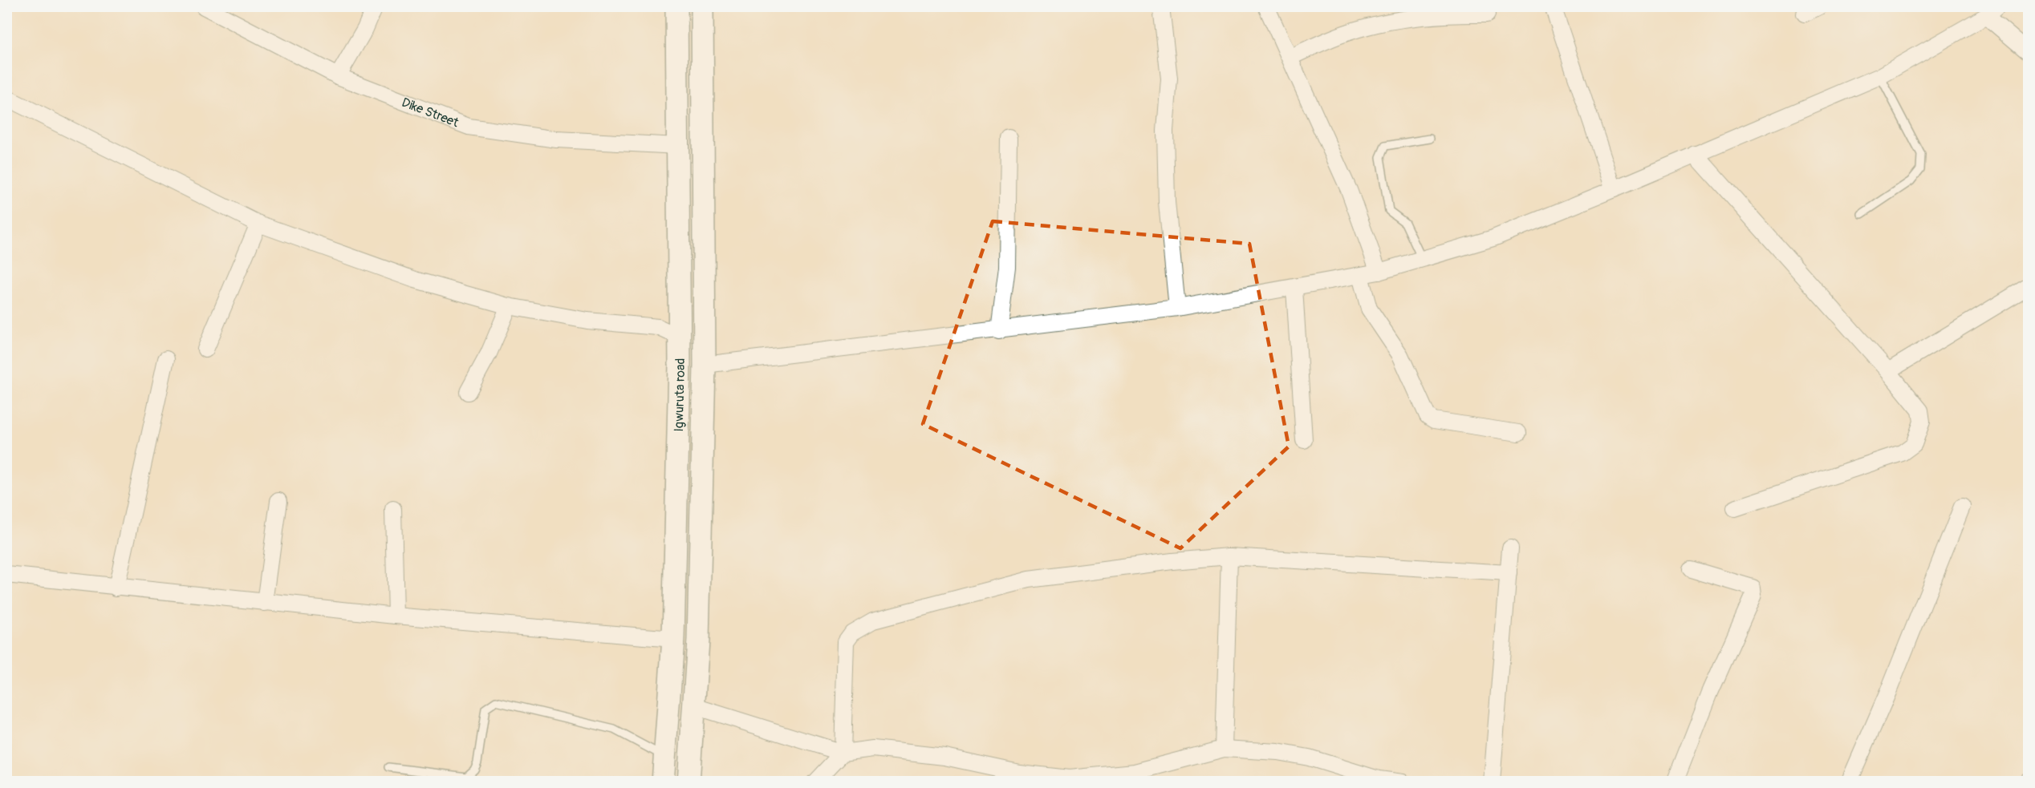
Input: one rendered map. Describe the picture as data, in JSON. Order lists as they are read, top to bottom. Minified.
{"streets":{"main road":["Igwuruta road"],"street":["Dike Street"]},"crossings":[["Dike Street","Igwuruta road"]]}
